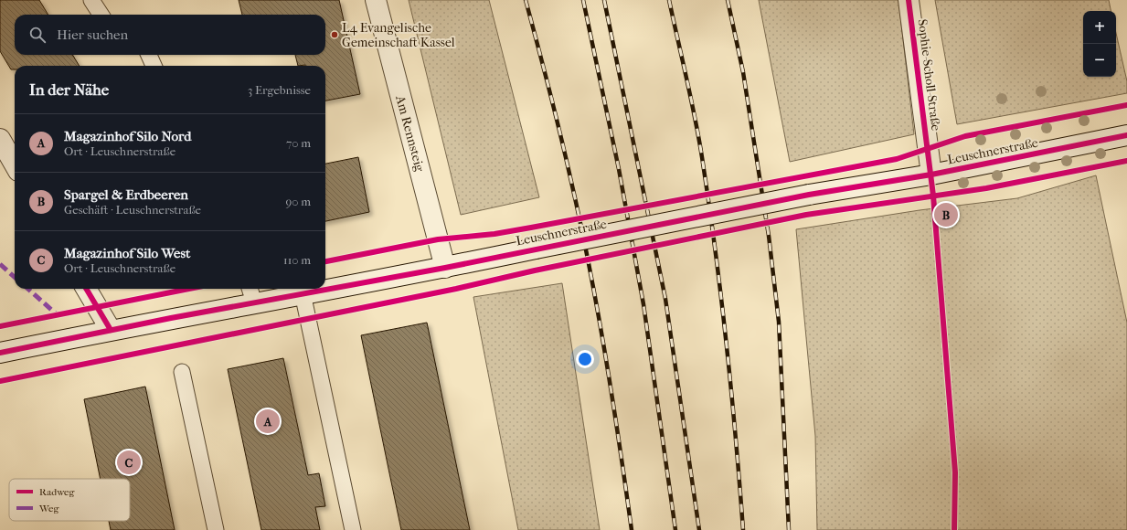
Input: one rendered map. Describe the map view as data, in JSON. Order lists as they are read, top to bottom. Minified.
{"streets":{"main road":["Sophie-Scholl-Straße","Am Rennsteig","Leuschnerstraße"]},"crossings":[["Sophie-Scholl-Straße","Leuschnerstraße"],["Am Rennsteig","Leuschnerstraße"]],"places":["L4 Evangelische Gemeinschaft Kassel"],"legend":["Radweg","Weg"],"page":{"map_buttons":["+","−"],"search":"Hier suchen","heading":["In der Nähe","3 Ergebnisse"],"list":[{"mark":"A","name":"Magazinhof Silo Nord","note":"Ort · Leuschnerstraße","value":"70 m"},{"mark":"B","name":"Spargel & Erdbeeren","note":"Geschäft · Leuschnerstraße","value":"90 m"},{"mark":"C","name":"Magazinhof Silo West","note":"Ort · Leuschnerstraße","value":"110 m"}],"pins":["B","A","C"]}}
